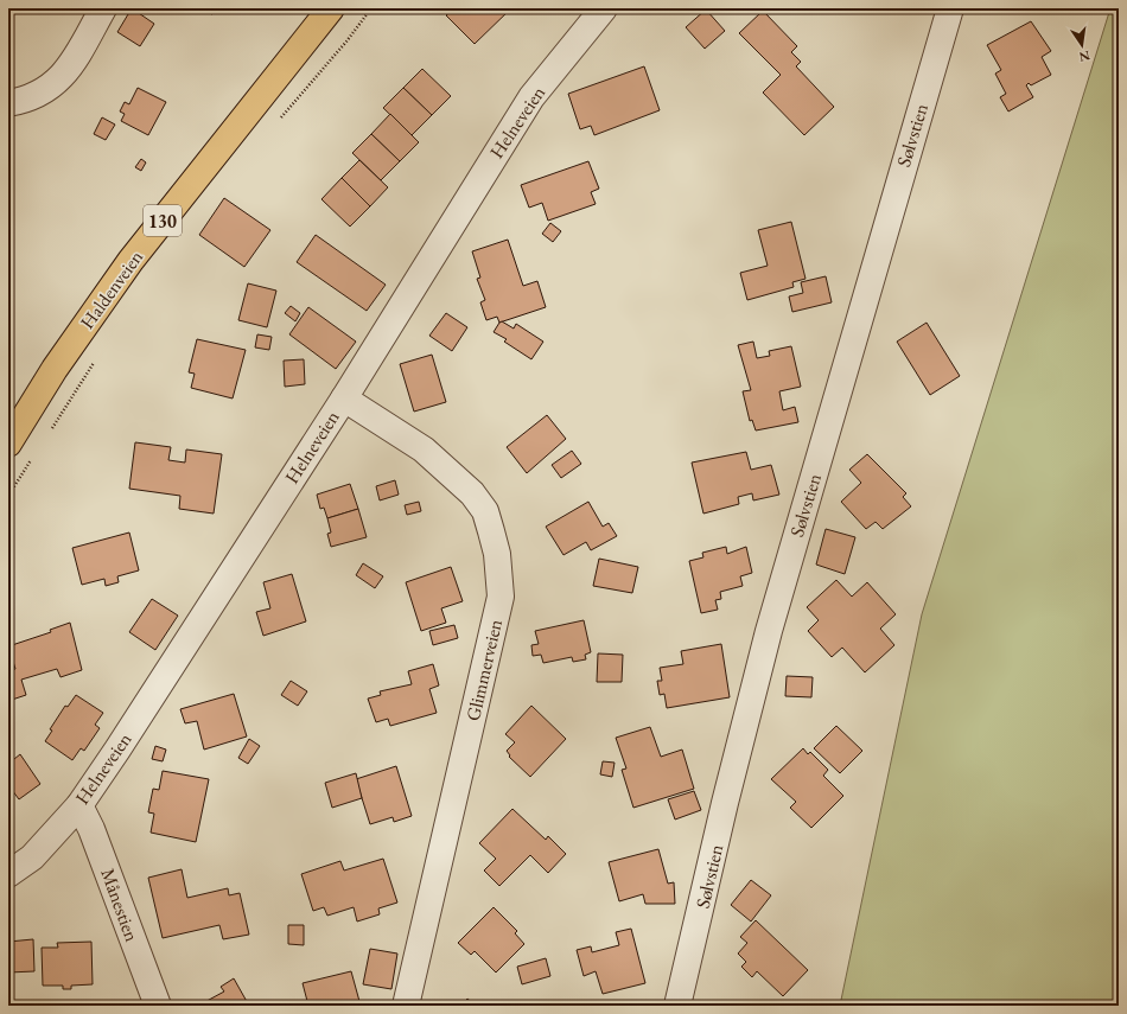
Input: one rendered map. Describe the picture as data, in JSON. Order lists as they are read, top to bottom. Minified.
{"streets":{"main road":["130","Haldenveien"],"street":["Helneveien","Sølvstien","Glimmerveien","Månestien"]},"crossings":[["Helneveien","Glimmerveien"],["Helneveien","Månestien"]],"north":"bottom"}
